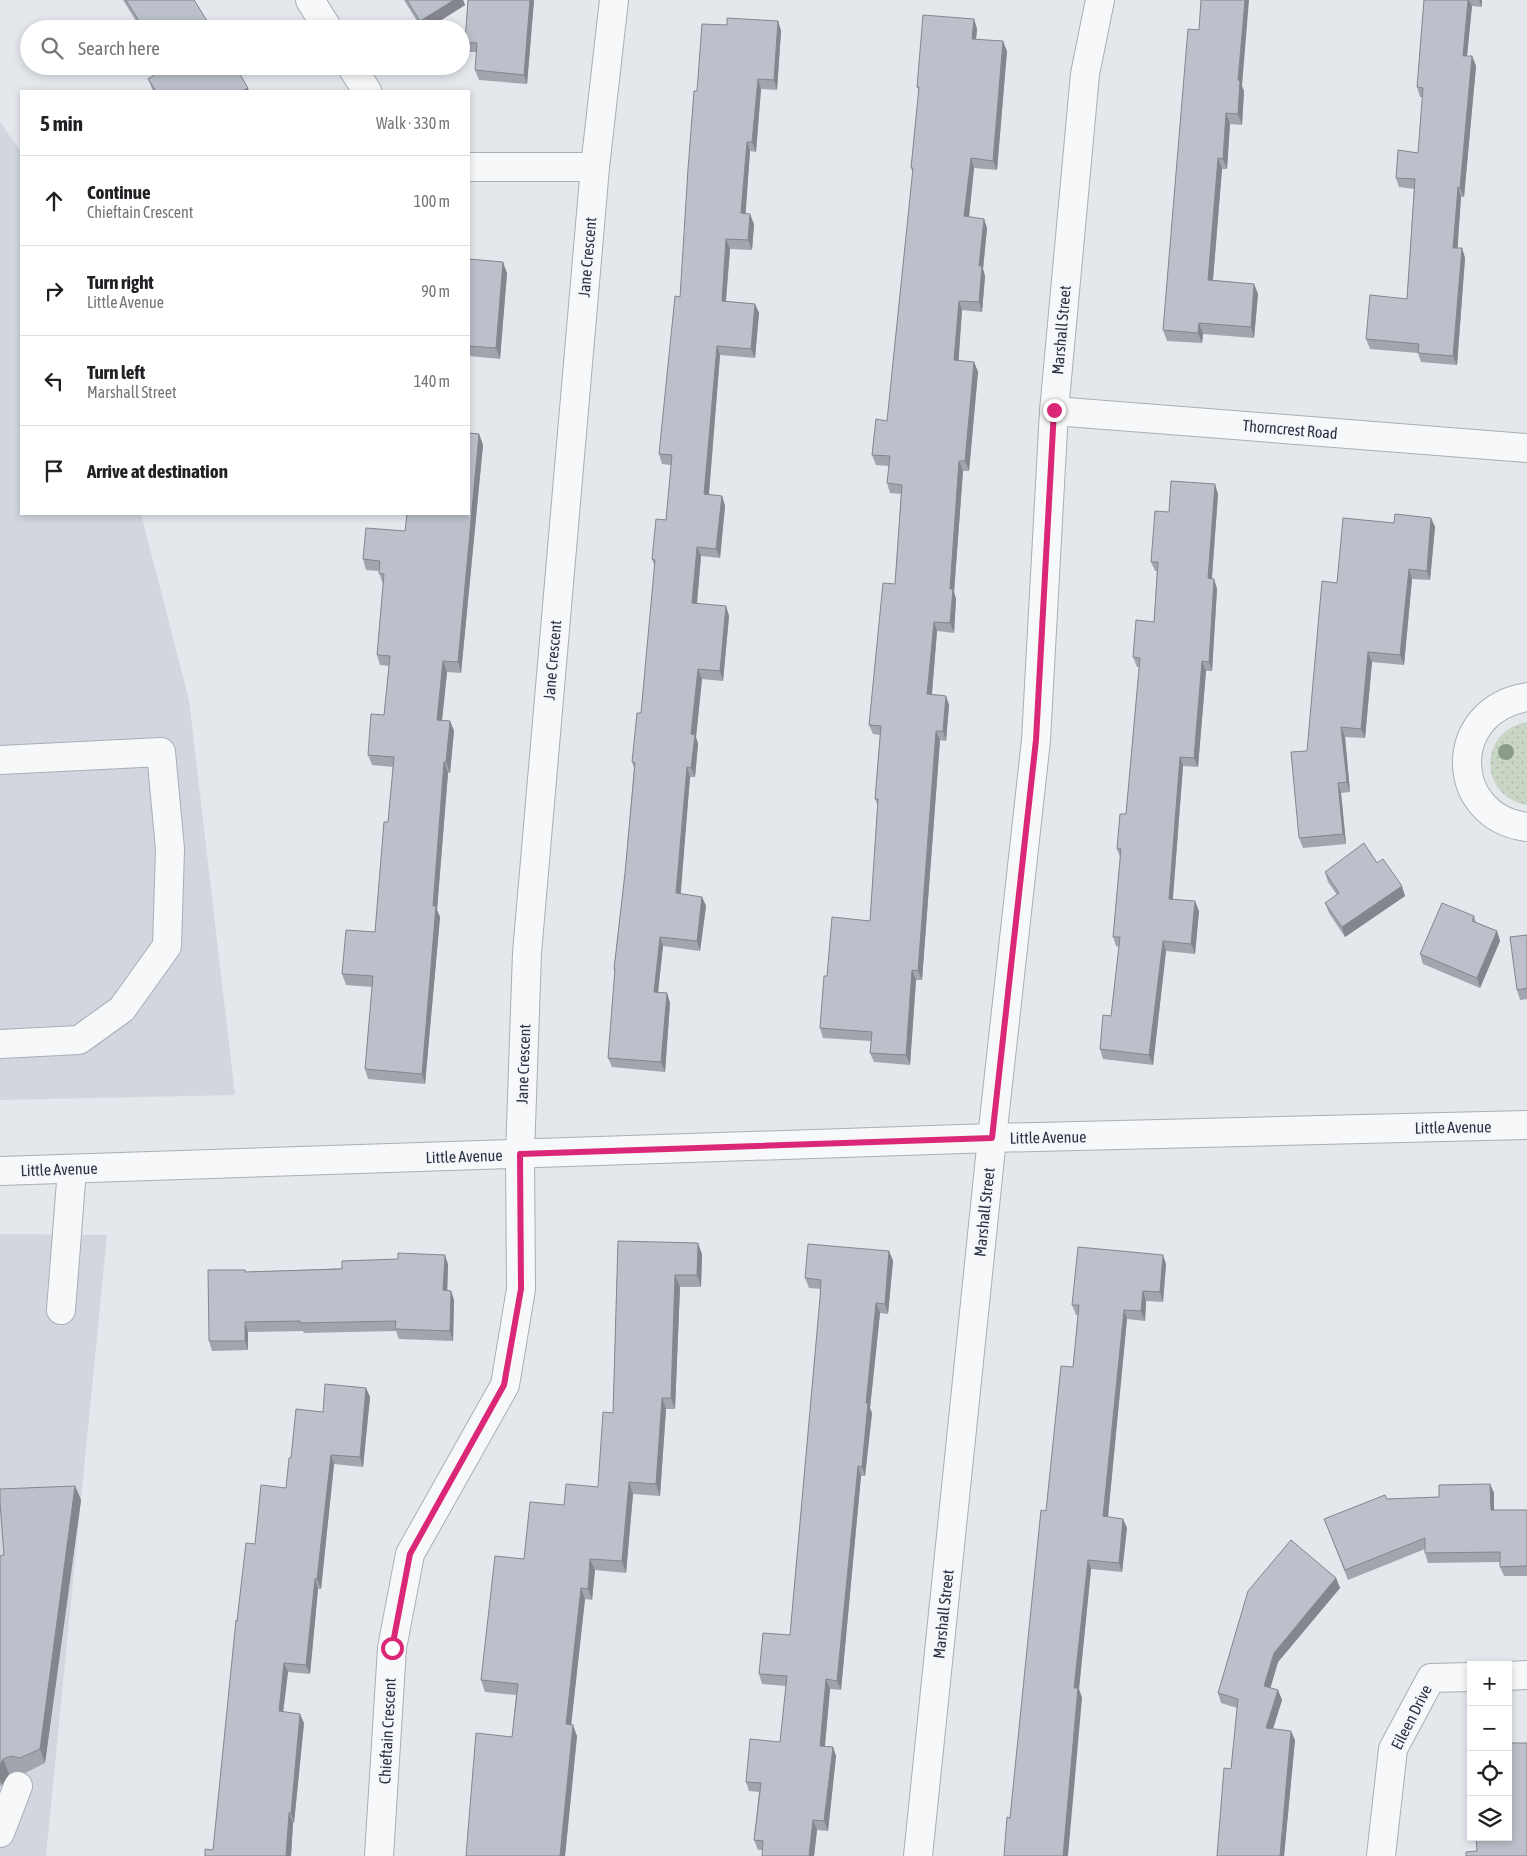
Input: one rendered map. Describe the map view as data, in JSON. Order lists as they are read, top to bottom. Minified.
{"streets":{"street":["Jane Crescent","Marshall Street","Thorncrest Road","Little Avenue","Eileen Drive","Chieftain Crescent"]},"crossings":[["Jane Crescent","Little Avenue"],["Jane Crescent","Chieftain Crescent"],["Marshall Street","Thorncrest Road"],["Marshall Street","Little Avenue"],["Little Avenue","Chieftain Crescent"]],"page":{"search":"Search here","heading":["5 min","Walk · 330 m"],"list":[["Continue","Chieftain Crescent","100 m"],["Turn right","Little Avenue","90 m"],["Turn left","Marshall Street","140 m"],"Arrive at destination"],"map_buttons":["+","−"]}}
